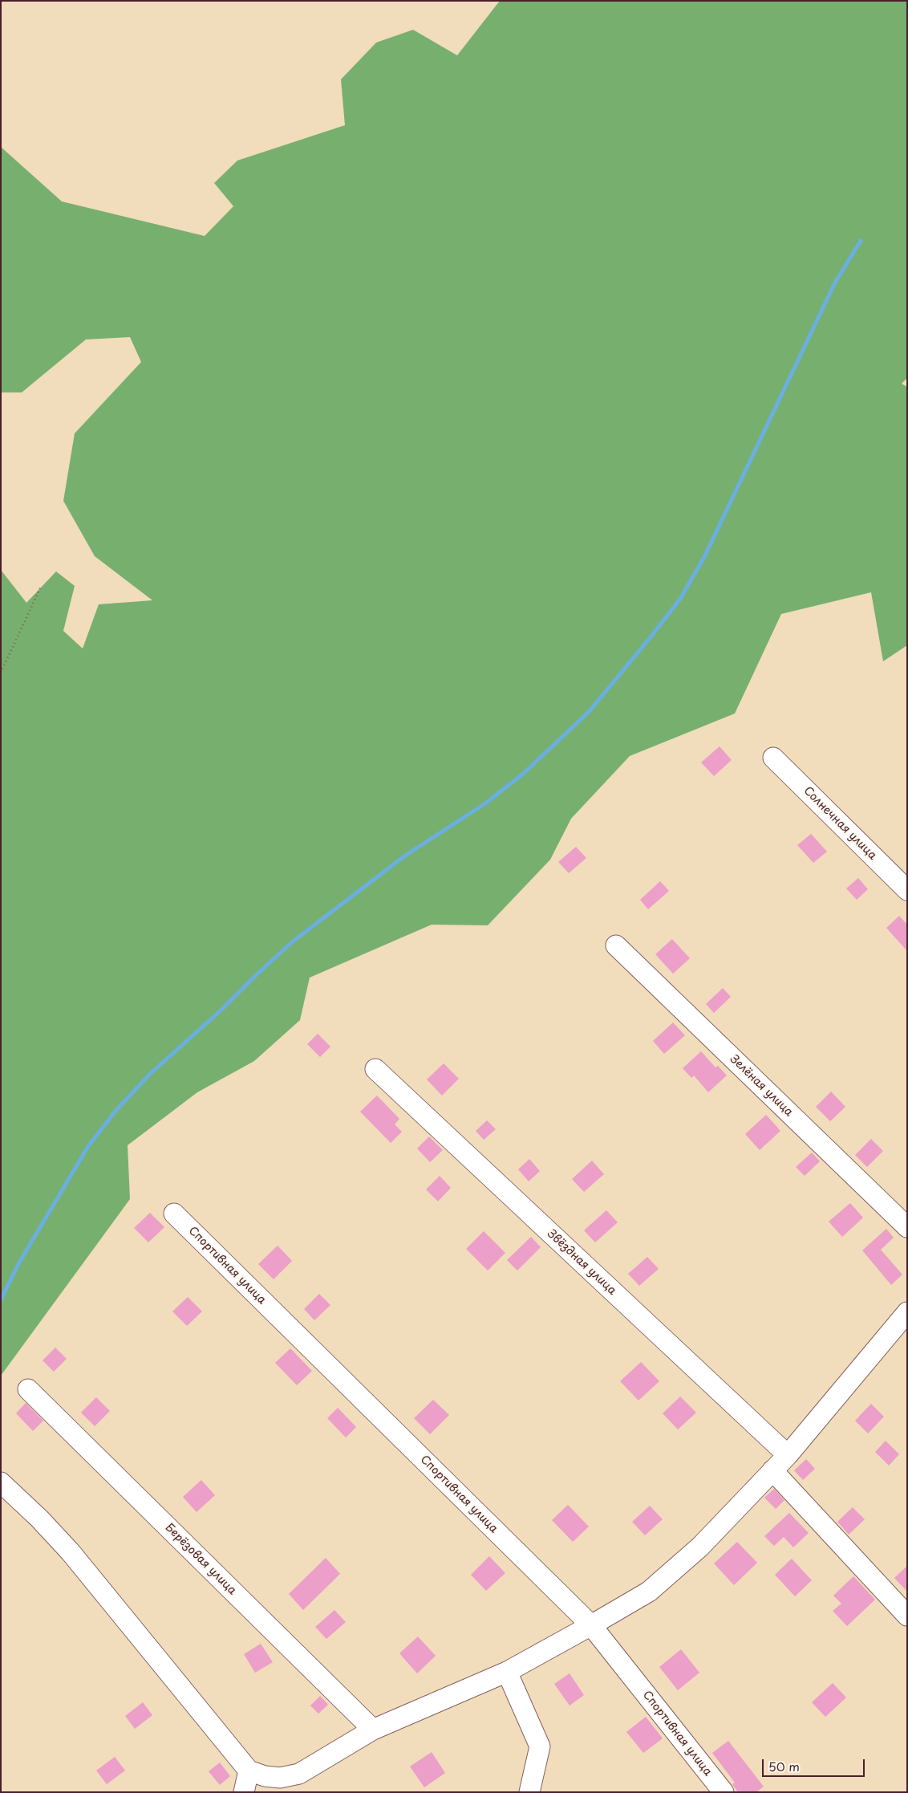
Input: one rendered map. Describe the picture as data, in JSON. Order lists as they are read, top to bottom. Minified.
{"streets":{"street":["Солнечная улица","Зелёная улица","Звёздная улица","Спортивная улица","Берёзовая улица"]},"scale_bar":"50 m"}
